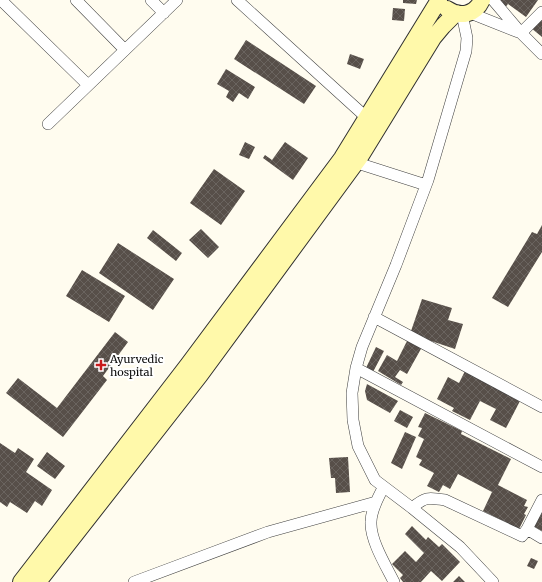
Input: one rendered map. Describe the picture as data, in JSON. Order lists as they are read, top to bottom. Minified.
{"places":{"health":["Ayurvedic hospital"]}}
